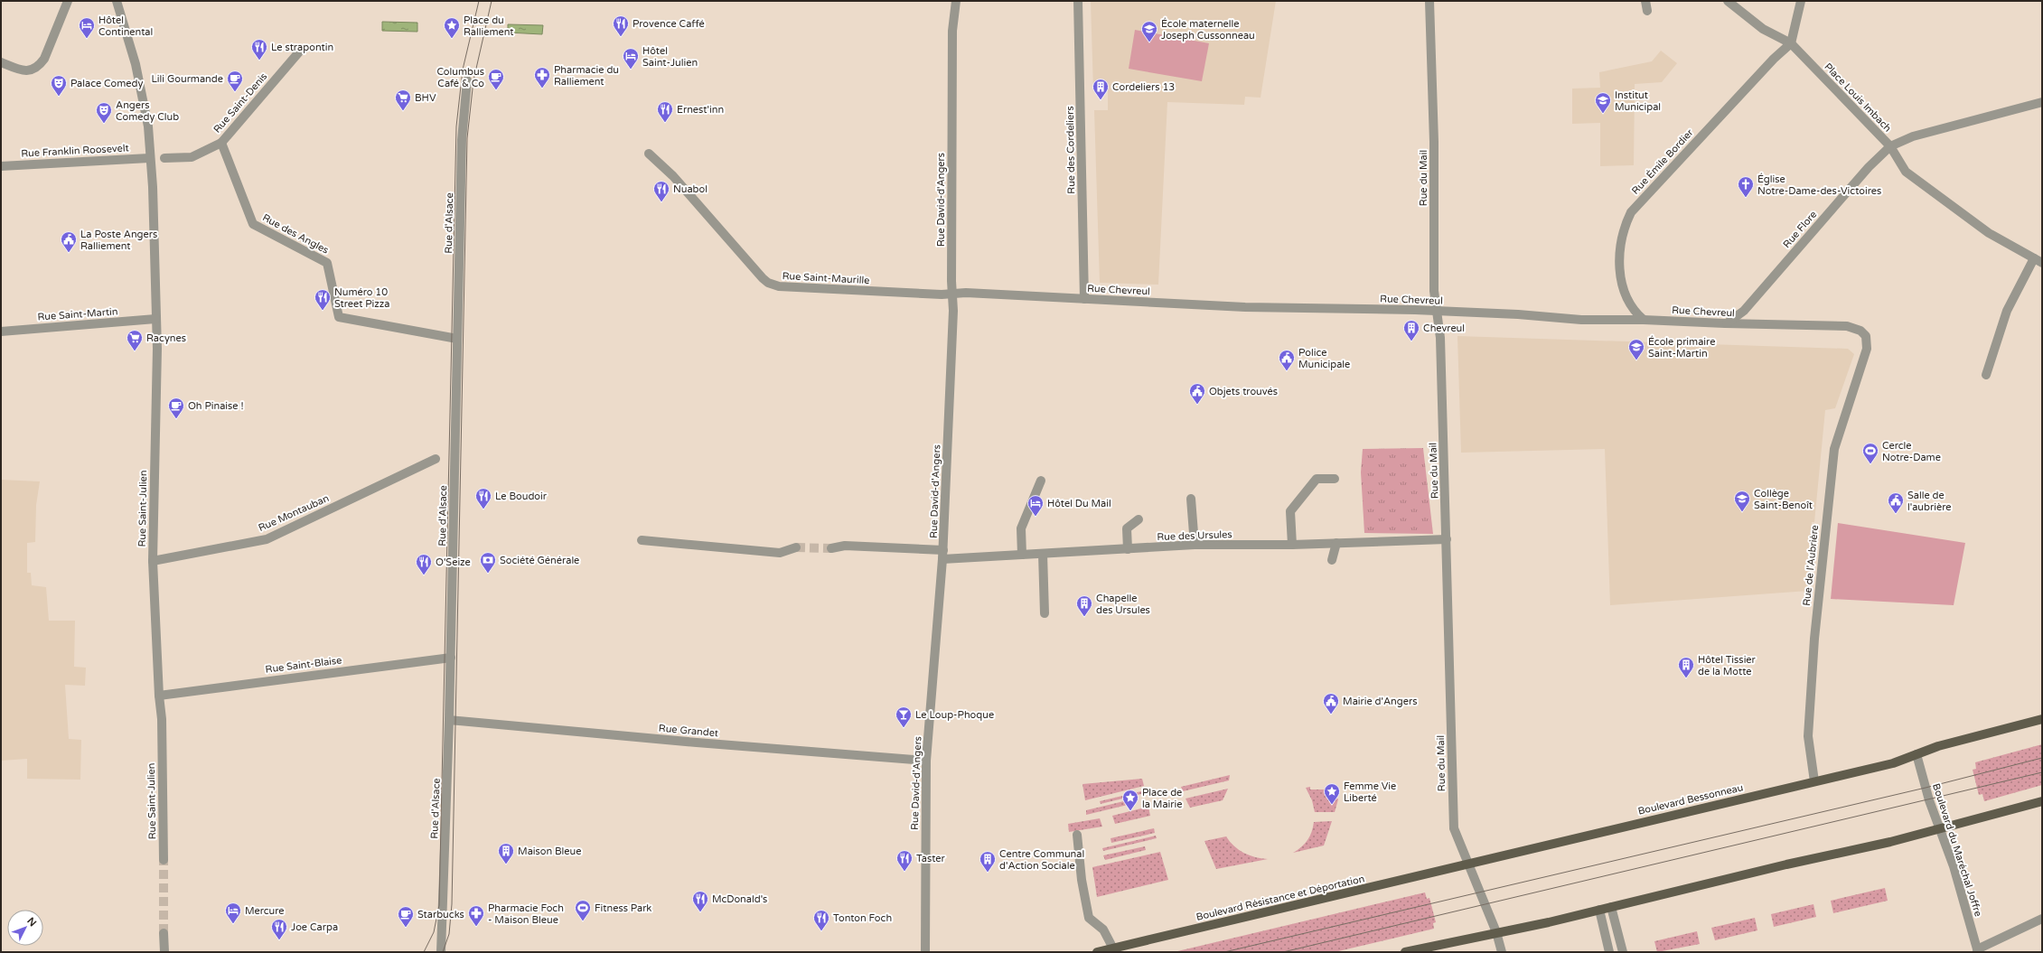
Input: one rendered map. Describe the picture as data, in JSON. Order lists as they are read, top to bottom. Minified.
{"streets":{"main road":["Boulevard Bessonneau","Boulevard Résistance et Déportation"],"street":["Place Louis Imbach","Rue Saint-Denis","Rue des Cordeliers","Rue Franklin Roosevelt","Rue Émile Bordier","Rue du Mail","Rue David-d'Angers","Rue d'Alsace","Rue Flore","Rue des Angles","Rue Saint-Maurille","Rue Chevreul","Rue Saint-Martin","Rue Saint-Julien","Rue Montauban","Rue des Ursules","Rue de l'Aubrière","Rue Saint-Blaise","Rue Grandet","Boulevard du Maréchal Joffre"]},"crossings":[["Place Louis Imbach","Rue Émile Bordier"],["Place Louis Imbach","Rue Flore"],["Rue Saint-Denis","Rue des Angles"],["Rue des Cordeliers","Rue Chevreul"],["Rue Franklin Roosevelt","Rue Saint-Julien"],["Rue Émile Bordier","Rue Chevreul"],["Rue du Mail","Rue Chevreul"],["Rue du Mail","Rue des Ursules"],["Rue du Mail","Boulevard Bessonneau"],["Rue du Mail","Boulevard Résistance et Déportation"],["Rue David-d'Angers","Rue Saint-Maurille"],["Rue David-d'Angers","Rue Chevreul"],["Rue David-d'Angers","Rue des Ursules"],["Rue David-d'Angers","Rue Grandet"],["Rue d'Alsace","Rue des Angles"],["Rue d'Alsace","Rue Saint-Blaise"],["Rue d'Alsace","Rue Grandet"],["Rue Flore","Rue Chevreul"],["Rue Saint-Maurille","Rue Chevreul"],["Rue Chevreul","Rue de l'Aubrière"],["Rue Saint-Martin","Rue Saint-Julien"],["Rue Saint-Julien","Rue Montauban"],["Rue Saint-Julien","Rue Saint-Blaise"],["Rue de l'Aubrière","Boulevard Bessonneau"],["Boulevard Bessonneau","Boulevard du Maréchal Joffre"],["Boulevard Bessonneau","Boulevard Résistance et Déportation"]],"places":{"restaurant":["Provence Caffé","Le strapontin","Ernest'inn","Nuabol","Numéro 10 Street Pizza","Le Boudoir","O'Seize","Taster","McDonald's","Tonton Foch","Joe Carpa"],"hotel":["Hôtel Continental","Hôtel Saint-Julien","Hôtel Du Mail","Mercure"],"place":["Place du Ralliement","Femme Vie Liberté","Place de la Mairie"],"school or university":["École maternelle Joseph Cussonneau","Institut Municipal","École primaire Saint-Martin","Collège Saint-Benoît"],"pharmacy":["Pharmacie du Ralliement","Pharmacie Foch - Maison Bleue"],"cafe":["Columbus Café & Co","Lili Gourmande","Oh Pinaise !","Starbucks"],"theatre":["Palace Comedy","Angers Comedy Club"],"building":["Cordeliers 13","Chevreul","Chapelle des Ursules","Hôtel Tissier de la Motte","Maison Bleue","Centre Communal d'Action Sociale"],"supermarket":["BHV","Racynes"],"church":["Église Notre-Dame-des-Victoires"],"public building":["La Poste Angers Ralliement","Police Municipale","Objets trouvés","Salle de l'aubrière","Mairie d'Angers"],"sports":["Cercle Notre-Dame","Fitness Park"],"bank":["Société Générale"],"bar":["Le Loup-Phoque"]},"north":"top right"}
